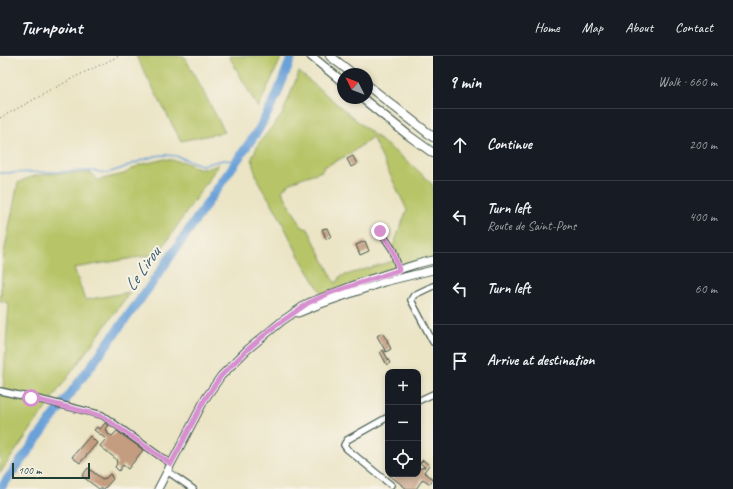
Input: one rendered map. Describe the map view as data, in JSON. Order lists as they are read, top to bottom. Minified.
{"water":["Le Lirou"],"scale_bar":"100 m","north":"top left","page":{"header":"Turnpoint","nav":["Home","Map","About","Contact"],"heading":["9 min","Walk · 660 m"],"list":[["Continue","200 m"],["Turn left","Route de Saint-Pons","400 m"],["Turn left","60 m"],"Arrive at destination"],"map_buttons":["+","−"],"scale":"100 m"}}
